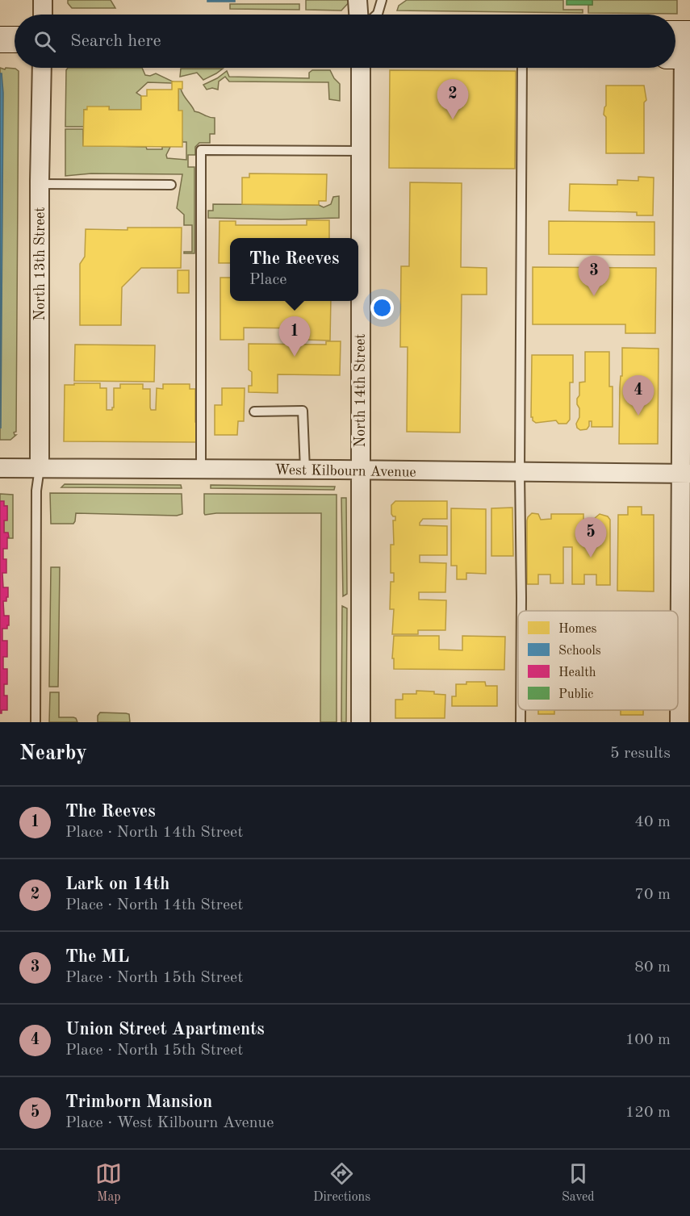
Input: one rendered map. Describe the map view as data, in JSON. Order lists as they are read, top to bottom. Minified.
{"streets":{"street":["North 13th Street","North 14th Street","West Kilbourn Avenue"]},"crossings":[["North 13th Street","West Kilbourn Avenue"],["North 14th Street","West Kilbourn Avenue"]],"legend":["Homes","Schools","Health","Public"],"page":{"search":"Search here","pins":["2","3","1","4","5"],"popup":["The Reeves","Place"],"heading":["Nearby","5 results"],"list":[{"mark":"1","name":"The Reeves","note":"Place · North 14th Street","value":"40 m"},{"mark":"2","name":"Lark on 14th","note":"Place · North 14th Street","value":"70 m"},{"mark":"3","name":"The ML","note":"Place · North 15th Street","value":"80 m"},{"mark":"4","name":"Union Street Apartments","note":"Place · North 15th Street","value":"100 m"},{"mark":"5","name":"Trimborn Mansion","note":"Place · West Kilbourn Avenue","value":"120 m"}],"nav":["Map","Directions","Saved"]}}
